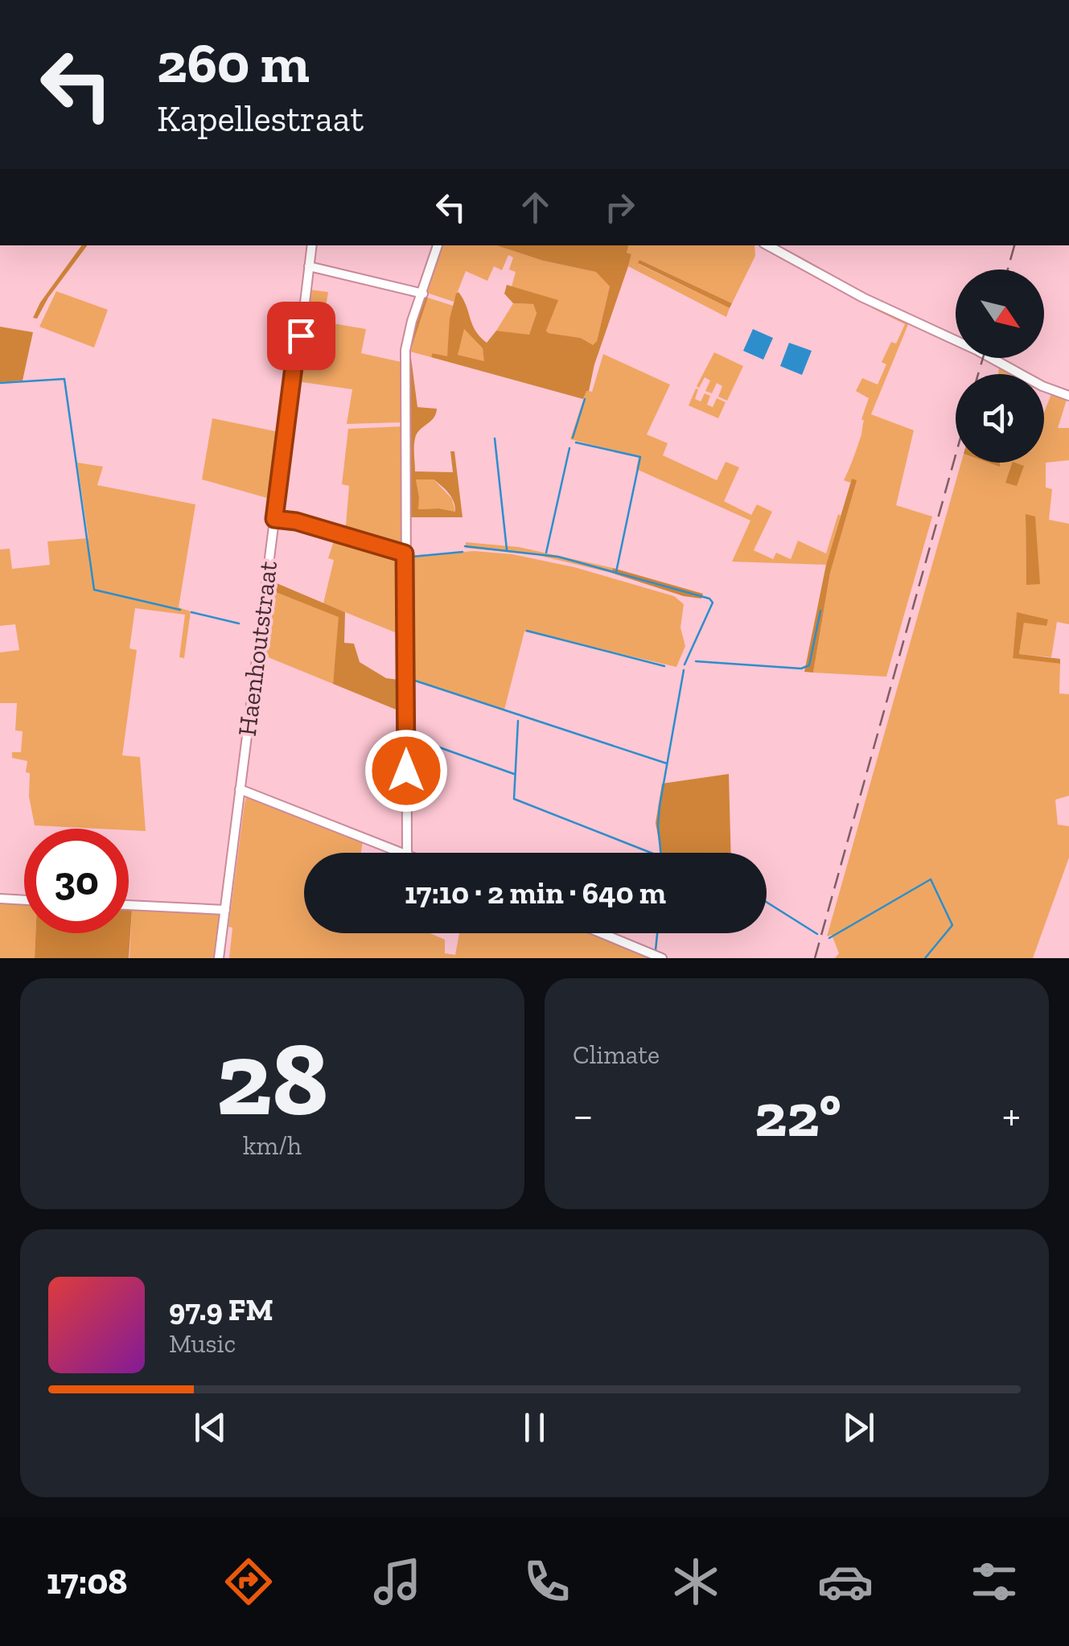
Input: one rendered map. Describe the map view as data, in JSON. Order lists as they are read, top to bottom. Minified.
{"streets":{"street":["Haenhoutstraat"]},"north":"bottom right","page":{"turn":["260 m","Kapellestraat"],"limit":"30","trip":"17:10 · 2 min · 640 m","tile":[["28","km/h"],"Climate"],"heat":["−","22°","+"],"song":["97.9 FM","Music"],"tabs":"17:08"}}
